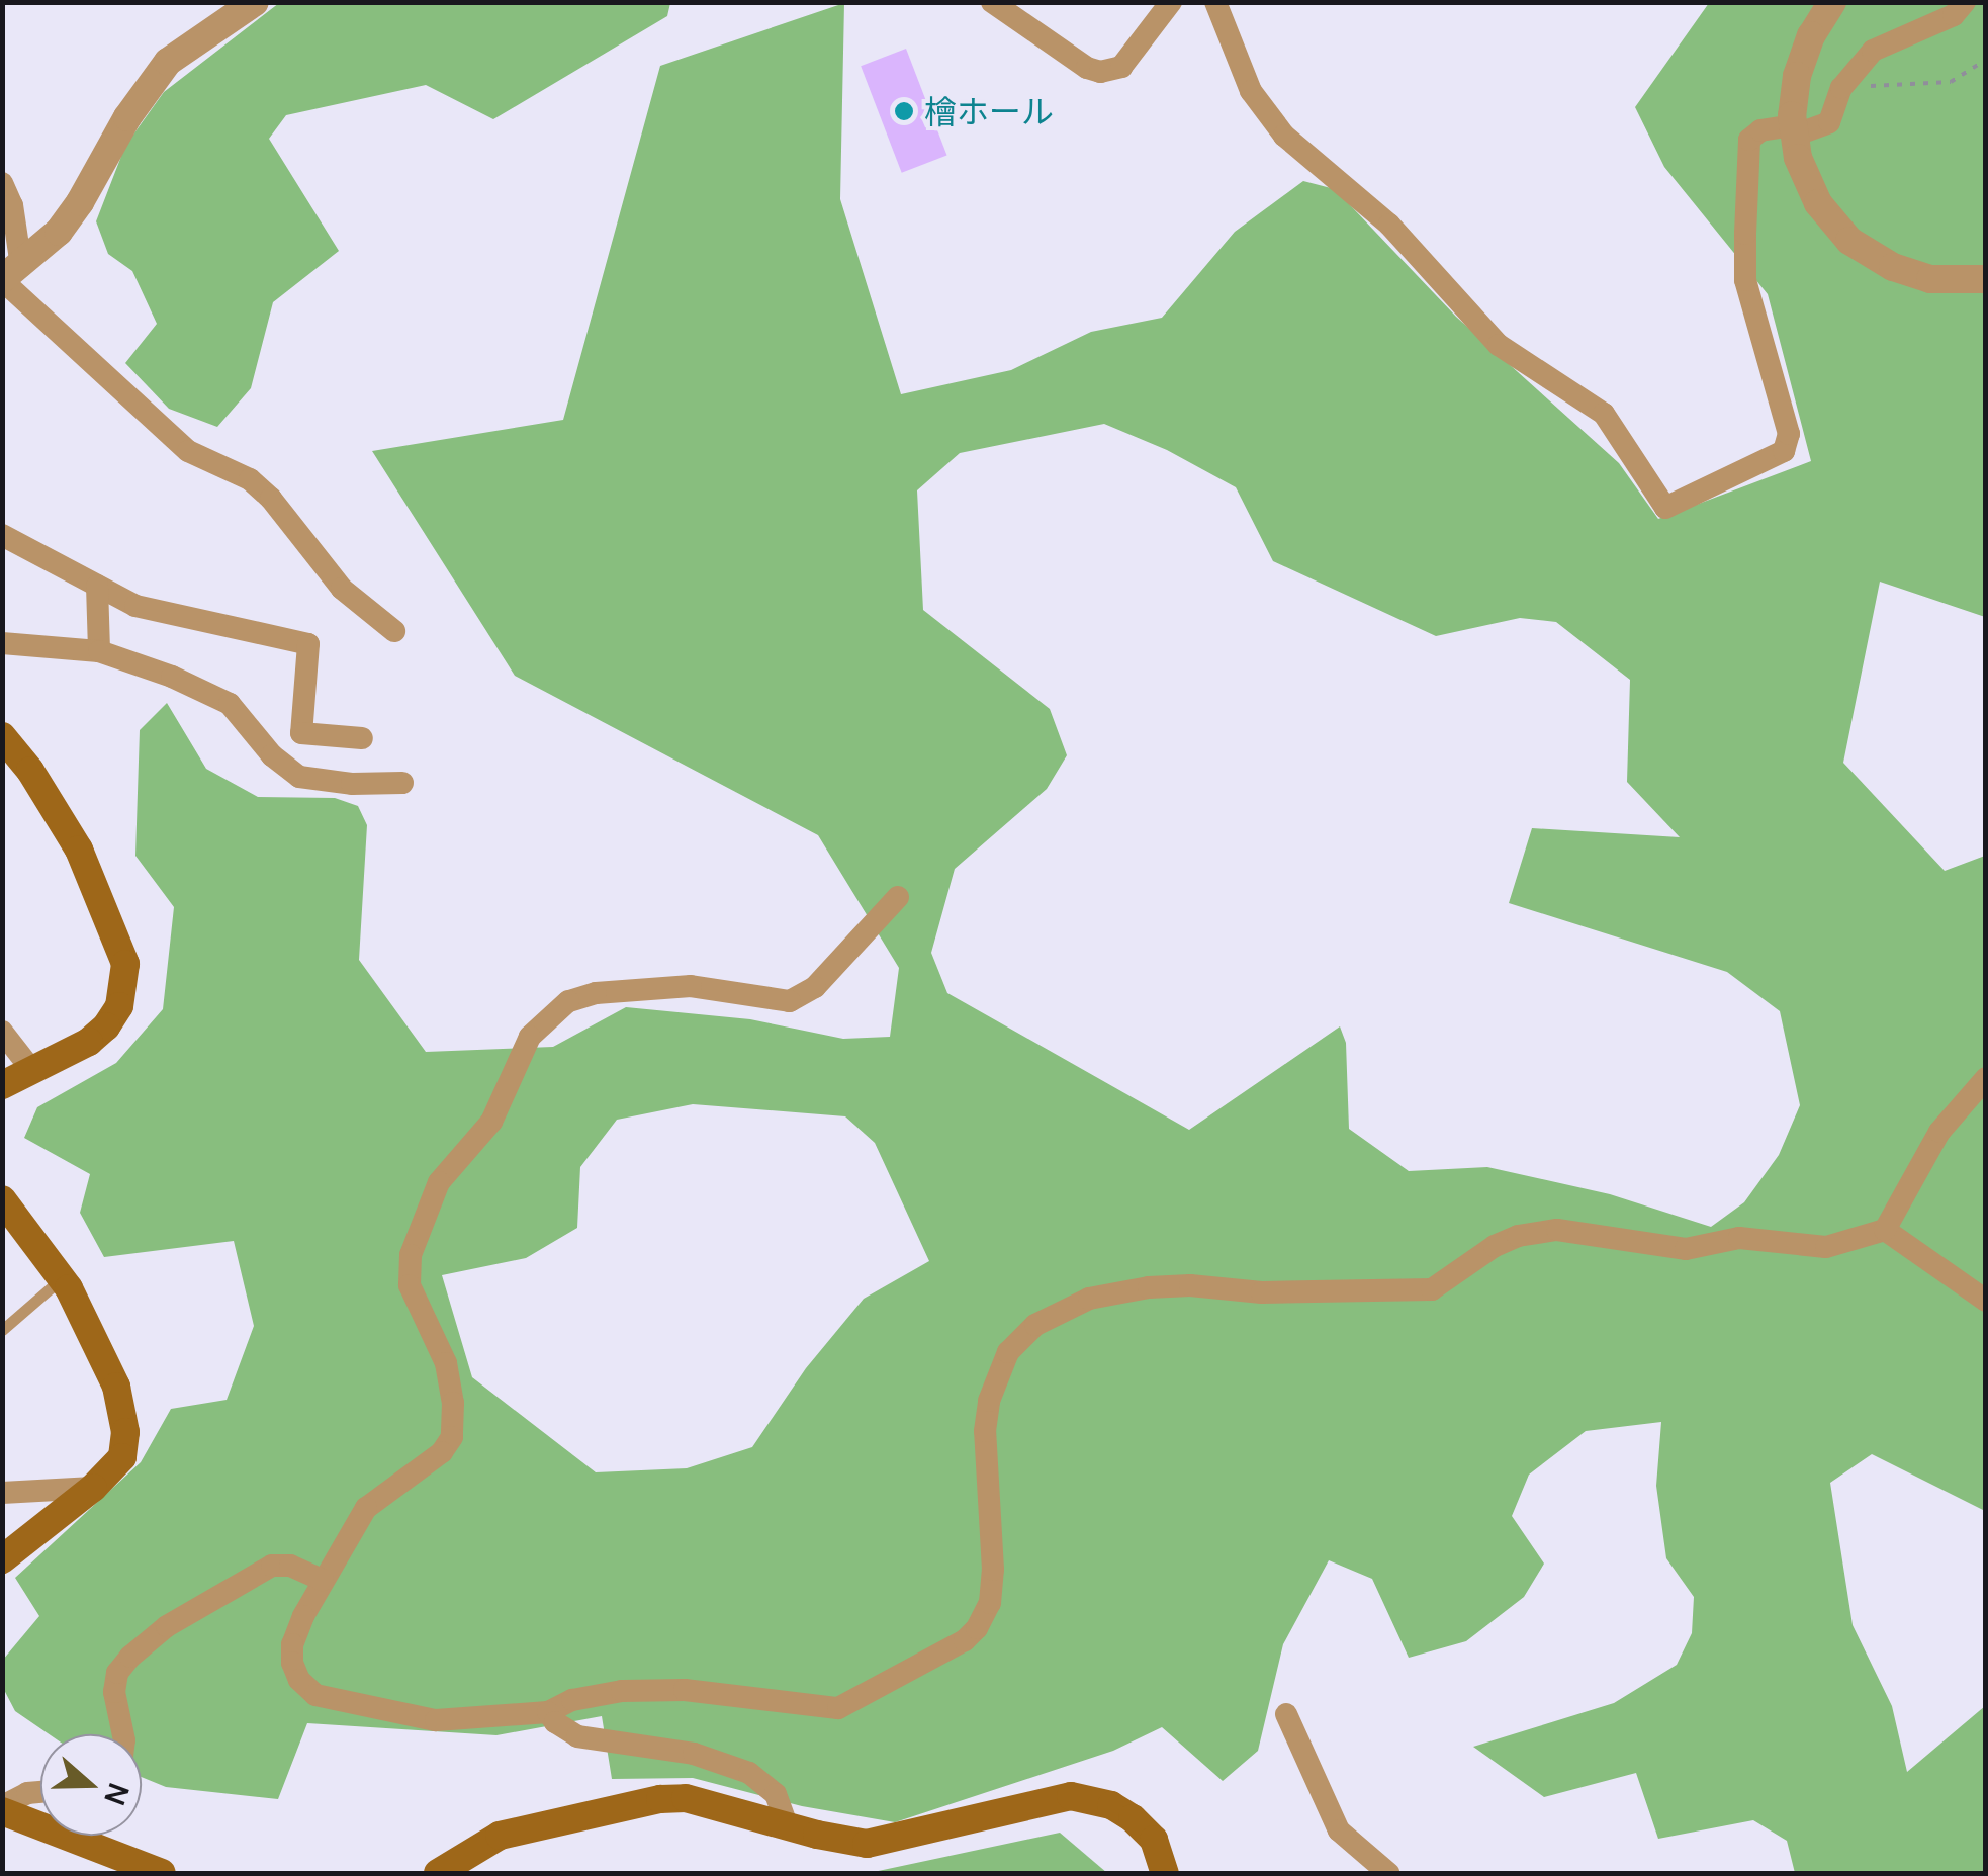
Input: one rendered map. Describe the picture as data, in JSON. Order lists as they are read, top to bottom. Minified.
{"places":["檜ホール"],"north":"right"}
